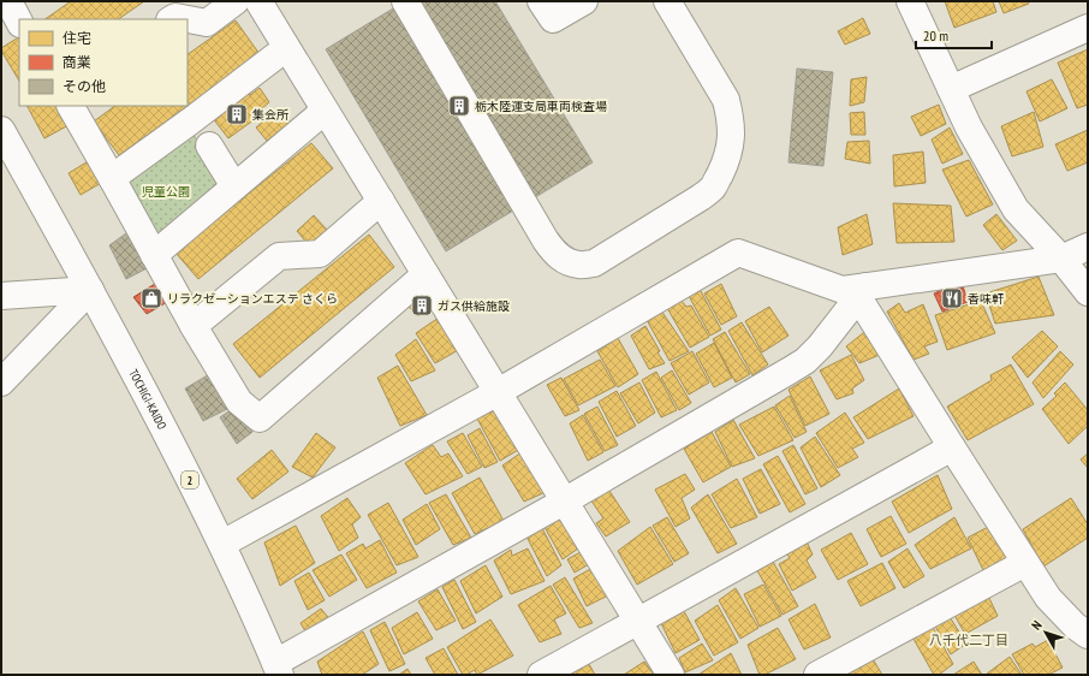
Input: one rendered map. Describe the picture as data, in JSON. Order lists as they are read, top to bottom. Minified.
{"streets":{"street":["TOCHIGI-KAIDO","2"]},"districts":["八千代二丁目"],"parks":["児童公園"],"places":{"building":["栃木陸運支局車両検査場","集会所","ガス供給施設"],"shop":["リラクゼーションエステ さくら"],"restaurant":["香味軒"]},"legend":["住宅","商業","その他"],"scale_bar":"20 m","north":"top left"}
